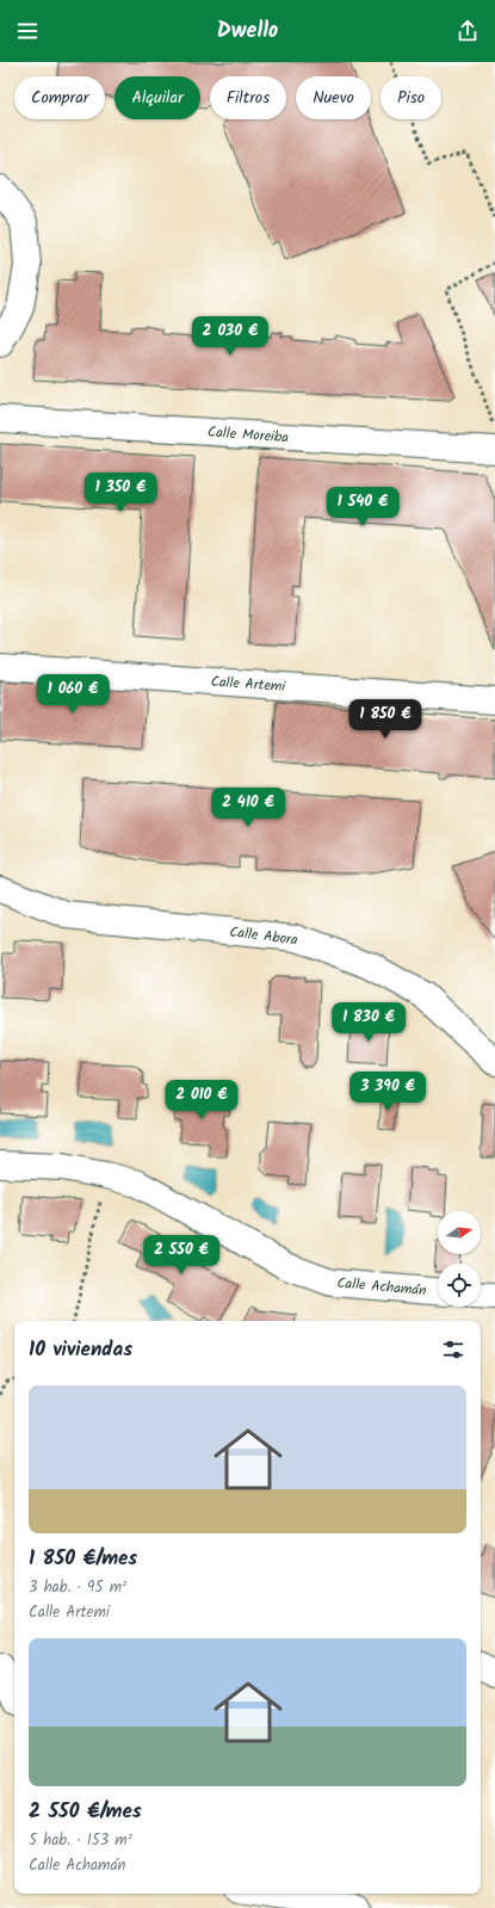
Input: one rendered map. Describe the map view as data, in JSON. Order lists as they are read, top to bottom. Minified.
{"streets":{"street":["Calle Moreiba","Calle Artemi","Calle Abora","Calle Achamán"]},"north":"right","page":{"header":"Dwello","chip":["Comprar","Alquilar","Filtros","Nuevo","Piso"],"price":["2 030 €","1 350 €","1 540 €","1 060 €","1 850 €","2 410 €","1 830 €","3 390 €","2 010 €","2 550 €"],"heading":"10 viviendas","list":[{"name":"1 850 €/mes","note":"3 hab. · 95 m² · Calle Artemi"},{"name":"2 550 €/mes","note":"5 hab. · 153 m² · Calle Achamán"}]}}
